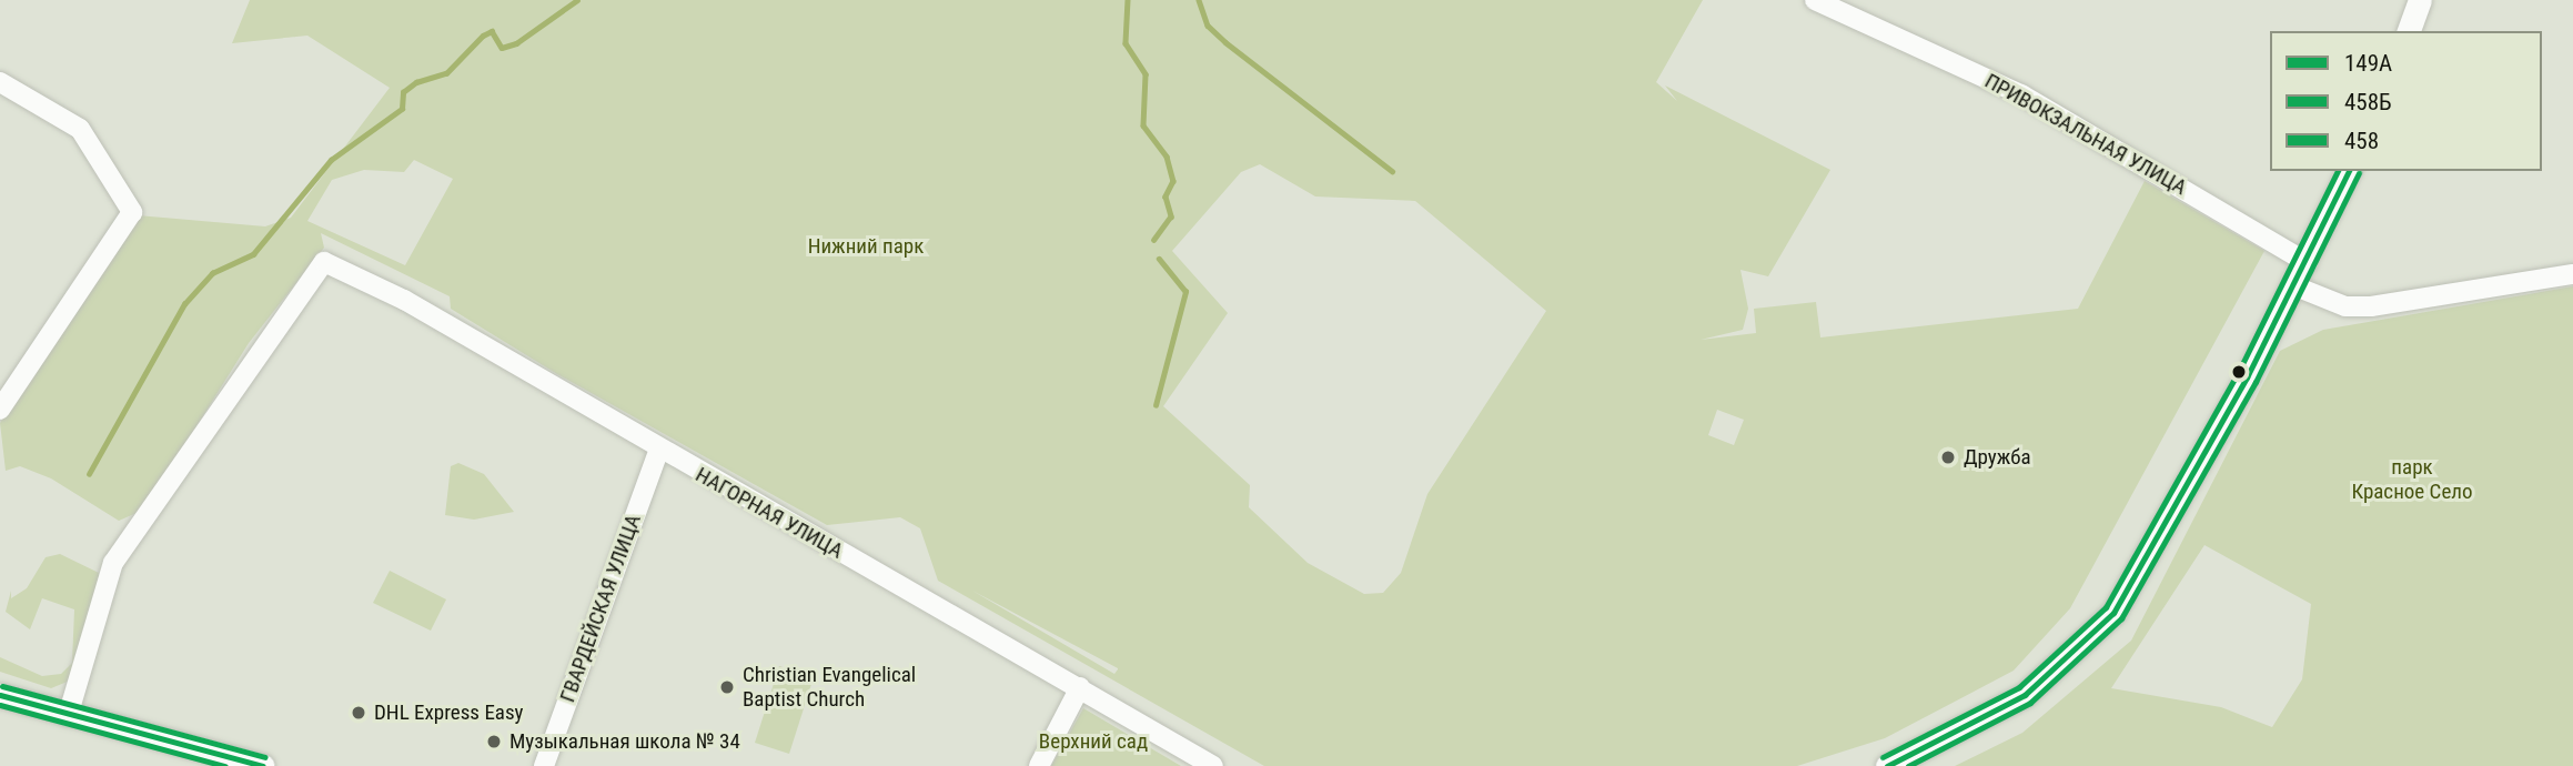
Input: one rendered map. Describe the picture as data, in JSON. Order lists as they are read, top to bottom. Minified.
{"streets":{"street":["ПРИВОКЗАЛЬНАЯ УЛИЦА","НАГОРНАЯ УЛИЦА","ГВАРДЕЙСКАЯ УЛИЦА"]},"crossings":[["НАГОРНАЯ УЛИЦА","ГВАРДЕЙСКАЯ УЛИЦА"]],"parks":["Нижний парк","парк Красное Село","Верхний сад"],"places":["Дружба","Christian Evangelical Baptist Church","DHL Express Easy","Музыкальная школа № 34"],"lines":["transit line 149А","transit line 458","transit line 458Б"],"legend":["149А","458Б","458"]}
